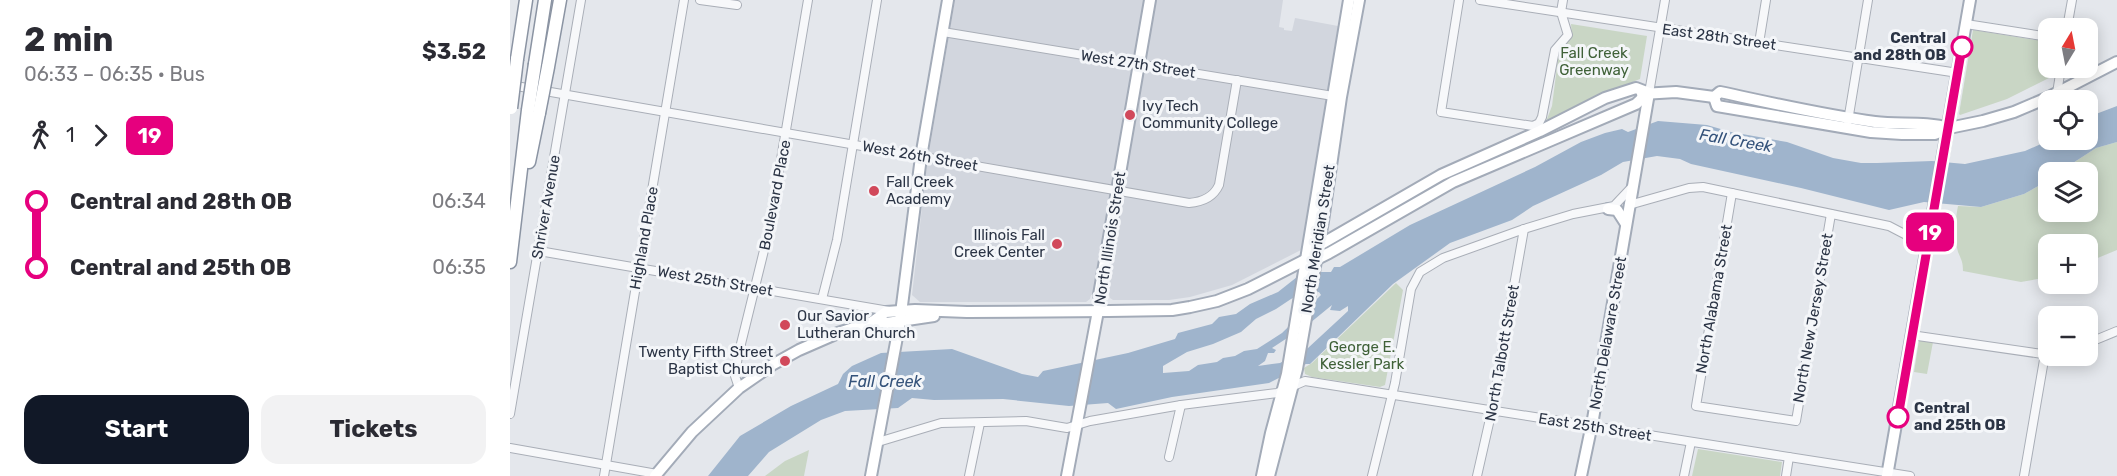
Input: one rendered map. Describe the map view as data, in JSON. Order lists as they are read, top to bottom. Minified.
{"streets":{"main road":["North Illinois Street","North Meridian Street","North Delaware Street"],"street":["East 28th Street","West 27th Street","West 26th Street","Boulevard Place","Shriver Avenue","Highland Place","West 25th Street","North Alabama Street","North New Jersey Street","North Talbott Street","East 25th Street"]},"crossings":[["East 28th Street","North Delaware Street"],["West 27th Street","West 26th Street"],["West 27th Street","North Illinois Street"],["West 27th Street","North Meridian Street"],["West 26th Street","Boulevard Place"],["West 26th Street","Shriver Avenue"],["West 26th Street","Highland Place"],["West 26th Street","North Illinois Street"],["Boulevard Place","West 25th Street"],["Shriver Avenue","West 25th Street"],["Highland Place","West 25th Street"],["North Meridian Street","East 25th Street"],["North Alabama Street","North New Jersey Street"],["North Delaware Street","East 25th Street"],["North Talbott Street","East 25th Street"]],"water":["Fall Creek"],"parks":["Fall Creek Greenway","George E. Kessler Park"],"places":["Central and 28th OB","Ivy Tech Community College","Fall Creek Academy","Illinois Fall Creek Center","Our Savior Lutheran Church","Twenty Fifth Street Baptist Church","Central and 25th OB"],"lines":["bus line 19"],"north":"top","page":{"heading":["2 min","06:33 – 06:35 · Bus","$3.52"],"on_map":"19","map_buttons":["+","−"],"legs":["1","19"],"list":[{"name":"Central and 28th OB","value":"06:34"},{"name":"Central and 25th OB","value":"06:35"}],"buttons":["Start","Tickets"]}}
